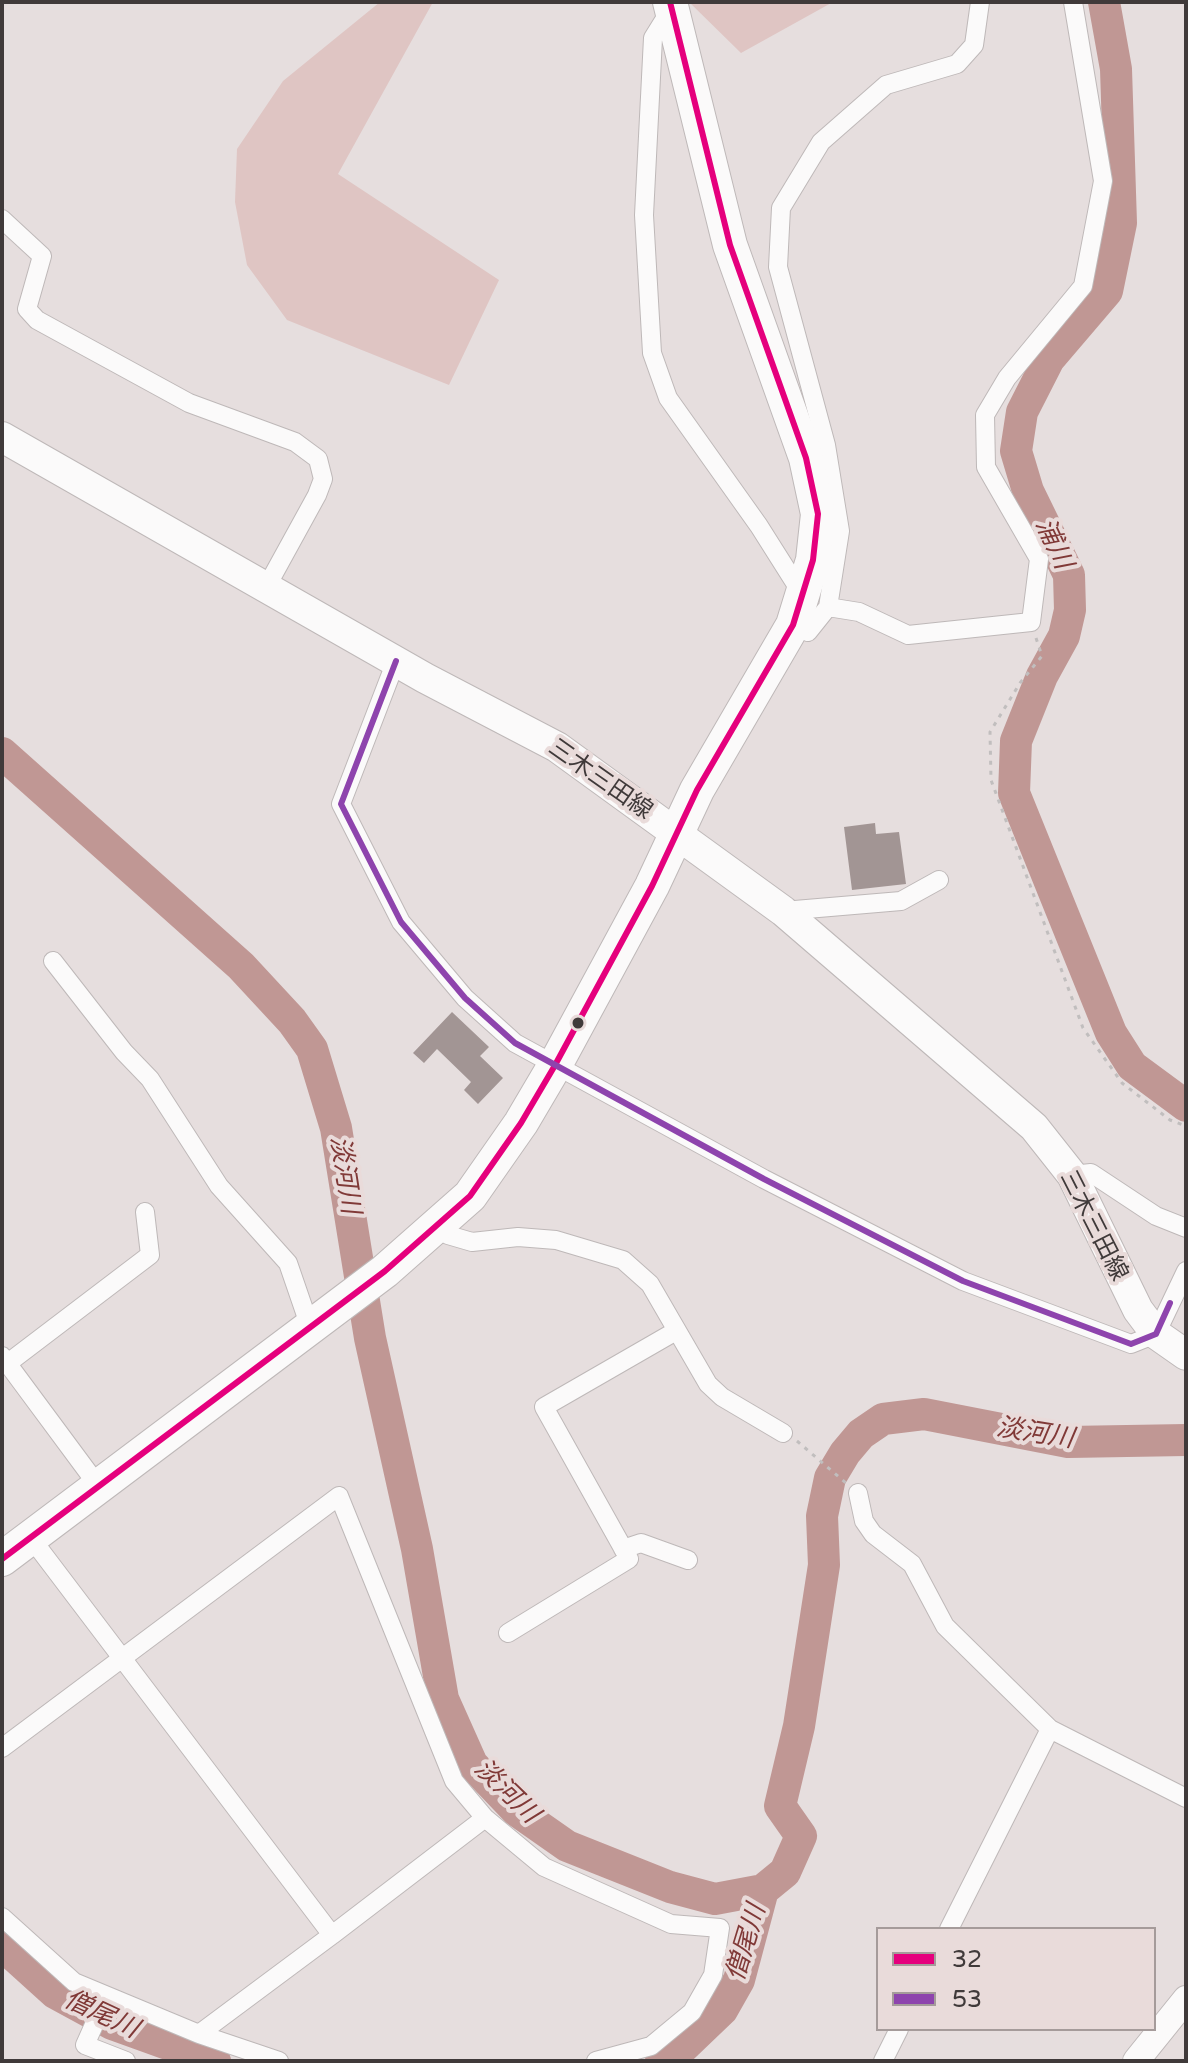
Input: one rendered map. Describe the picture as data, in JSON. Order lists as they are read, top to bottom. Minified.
{"streets":{"main road":["三木三田線"]},"water":["浦川","淡河川","僧尾川"],"lines":["transit line 32","transit line 53"],"legend":["32","53"]}
